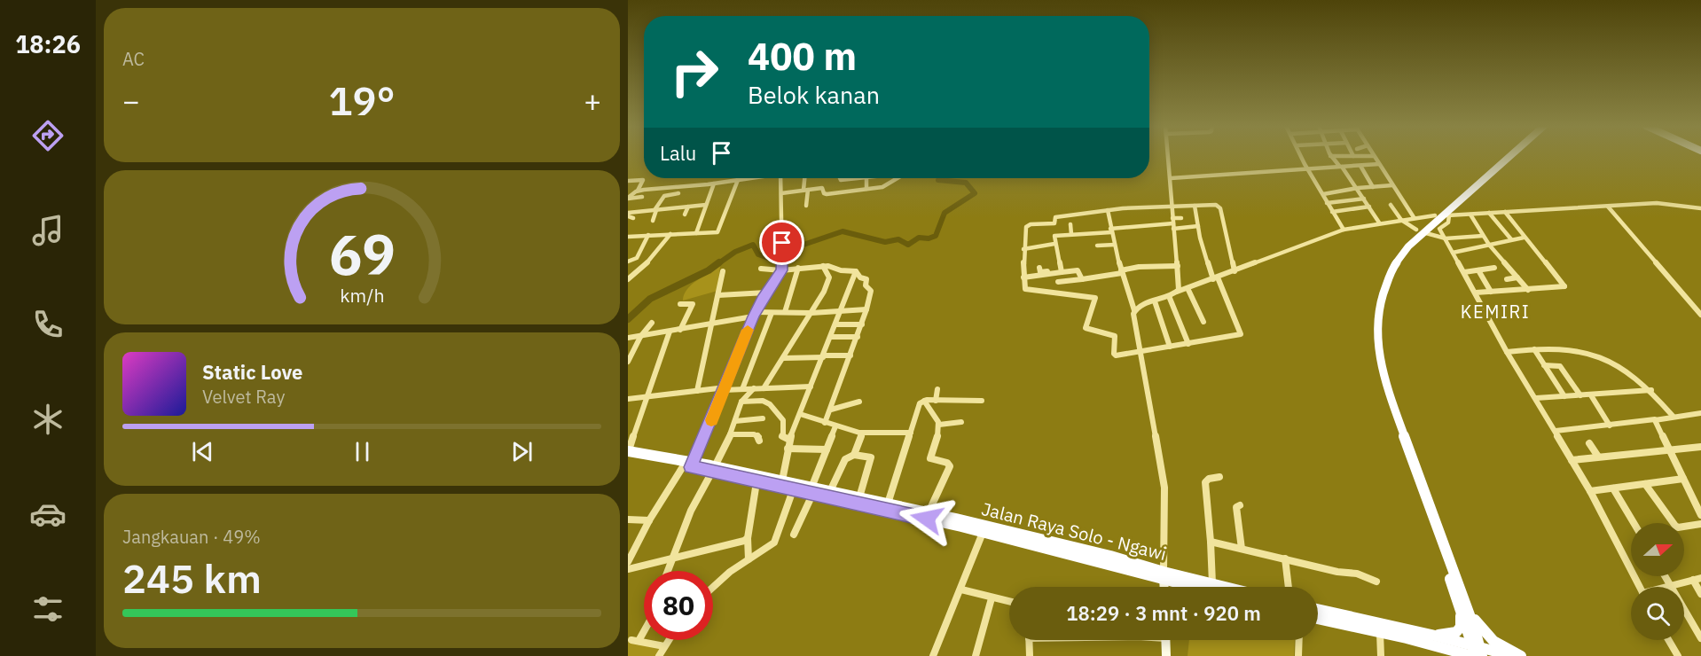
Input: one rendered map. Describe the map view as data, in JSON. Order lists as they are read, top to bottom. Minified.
{"streets":{"highway":["Jalan Raya Solo - Ngawi"]},"districts":["KEMIRI"],"north":"right","page":{"tabs":"18:26","tile":["AC",["Jangkauan · 49%","245 km"]],"turn":["400 m","Belok kanan"],"heat":["−","19°","+"],"then":"Lalu","song":["Static Love","Velvet Ray"],"limit":"80","trip":"18:29 · 3 mnt · 920 m","gauge":["69","km/h"]}}
